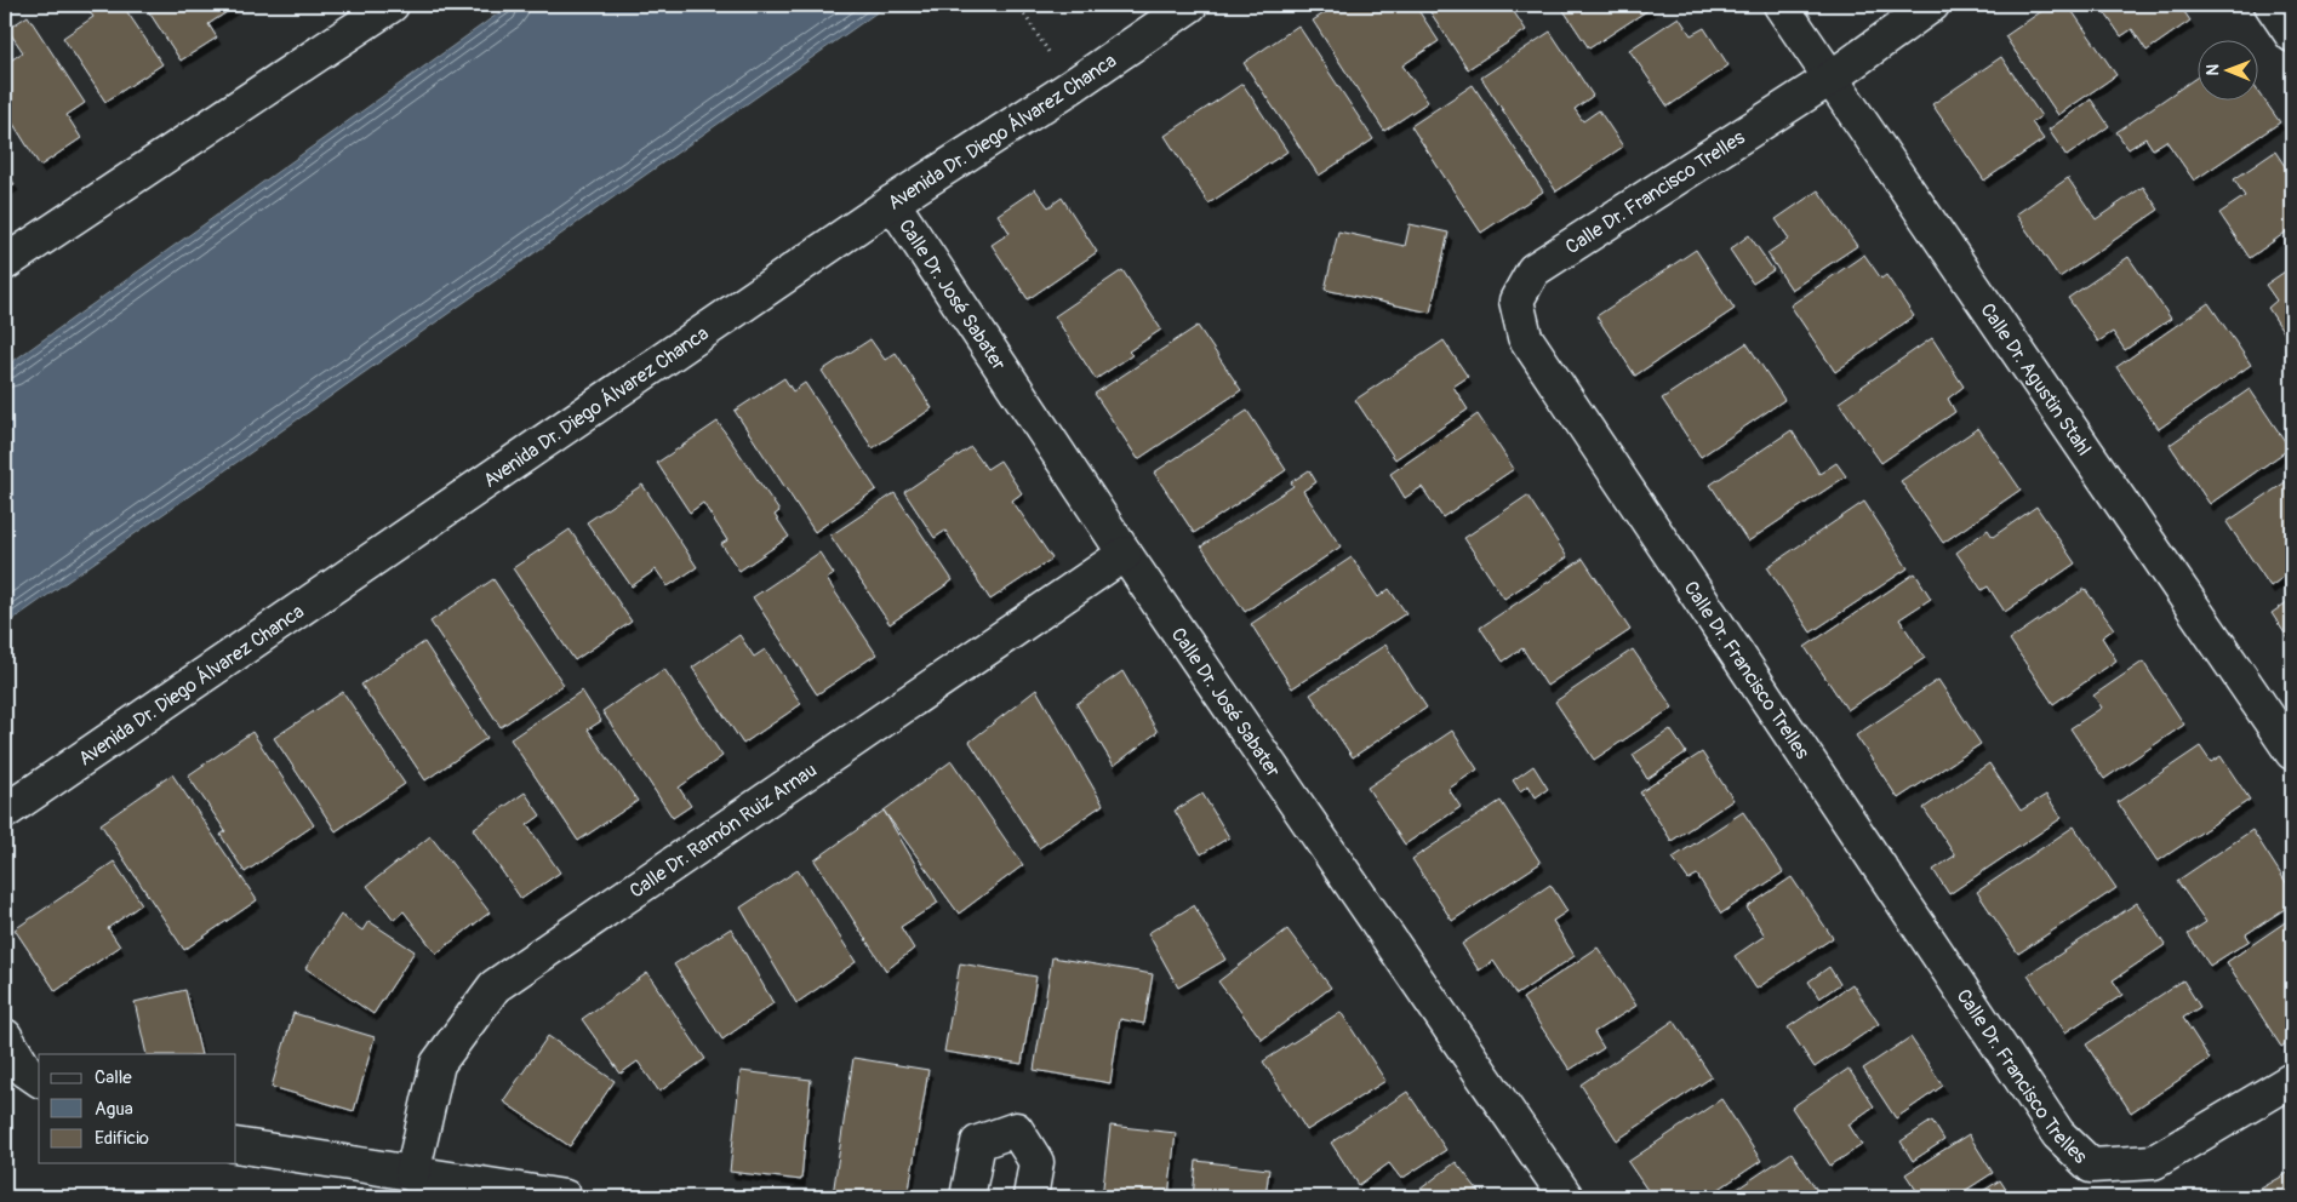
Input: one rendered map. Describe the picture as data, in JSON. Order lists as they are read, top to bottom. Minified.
{"streets":{"street":["Avenida Dr. Diego Álvarez Chanca","Calle Dr. Francisco Trelles","Calle Dr. José Sabater","Calle Dr. Agustin Stahl","Calle Dr. Ramón Ruiz Arnau"]},"crossings":[["Avenida Dr. Diego Álvarez Chanca","Calle Dr. José Sabater"],["Calle Dr. Francisco Trelles","Calle Dr. Agustin Stahl"],["Calle Dr. José Sabater","Calle Dr. Ramón Ruiz Arnau"]],"legend":["Calle","Agua","Edificio"],"north":"left"}
